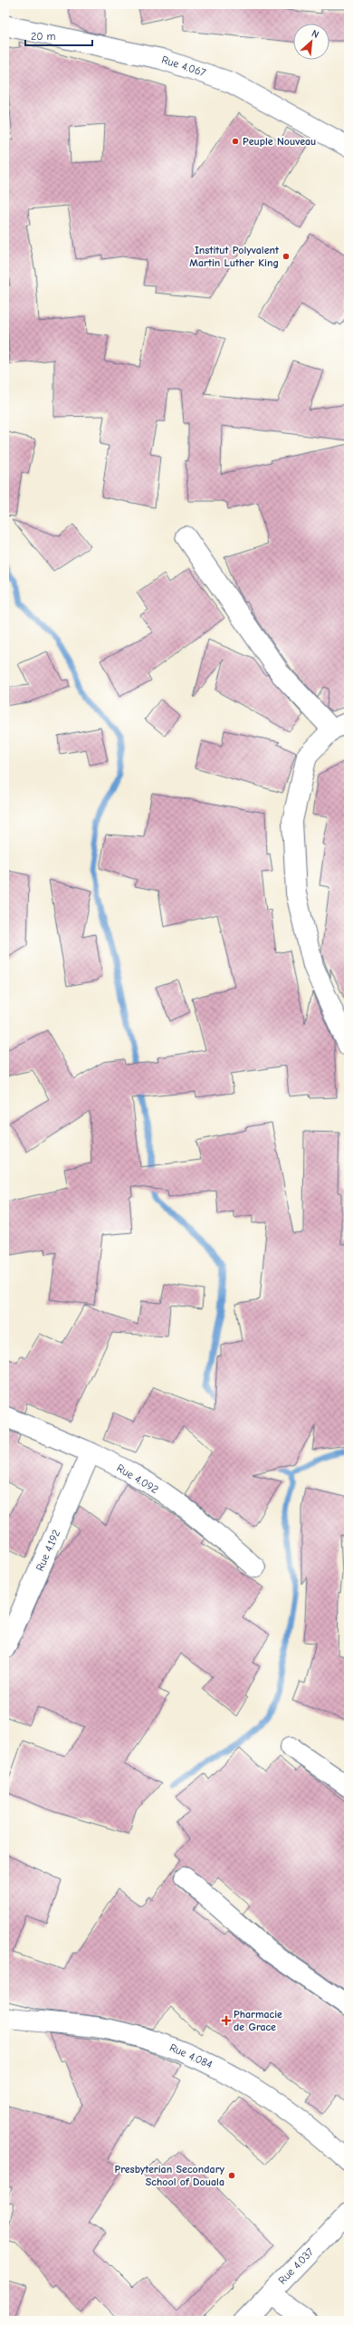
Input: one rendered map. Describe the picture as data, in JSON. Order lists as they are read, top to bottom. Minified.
{"streets":{"street":["Rue 4.067","Rue 4.092","Rue 4.192","Rue 4.084","Rue 4.037"]},"crossings":[["Rue 4.092","Rue 4.192"]],"places":{"other":["Peuple Nouveau","Institut Polyvalent Martin Luther King","Presbyterian Secondary School of Douala"],"health":["Pharmacie de Grace"]},"scale_bar":"20 m","north":"top right"}
